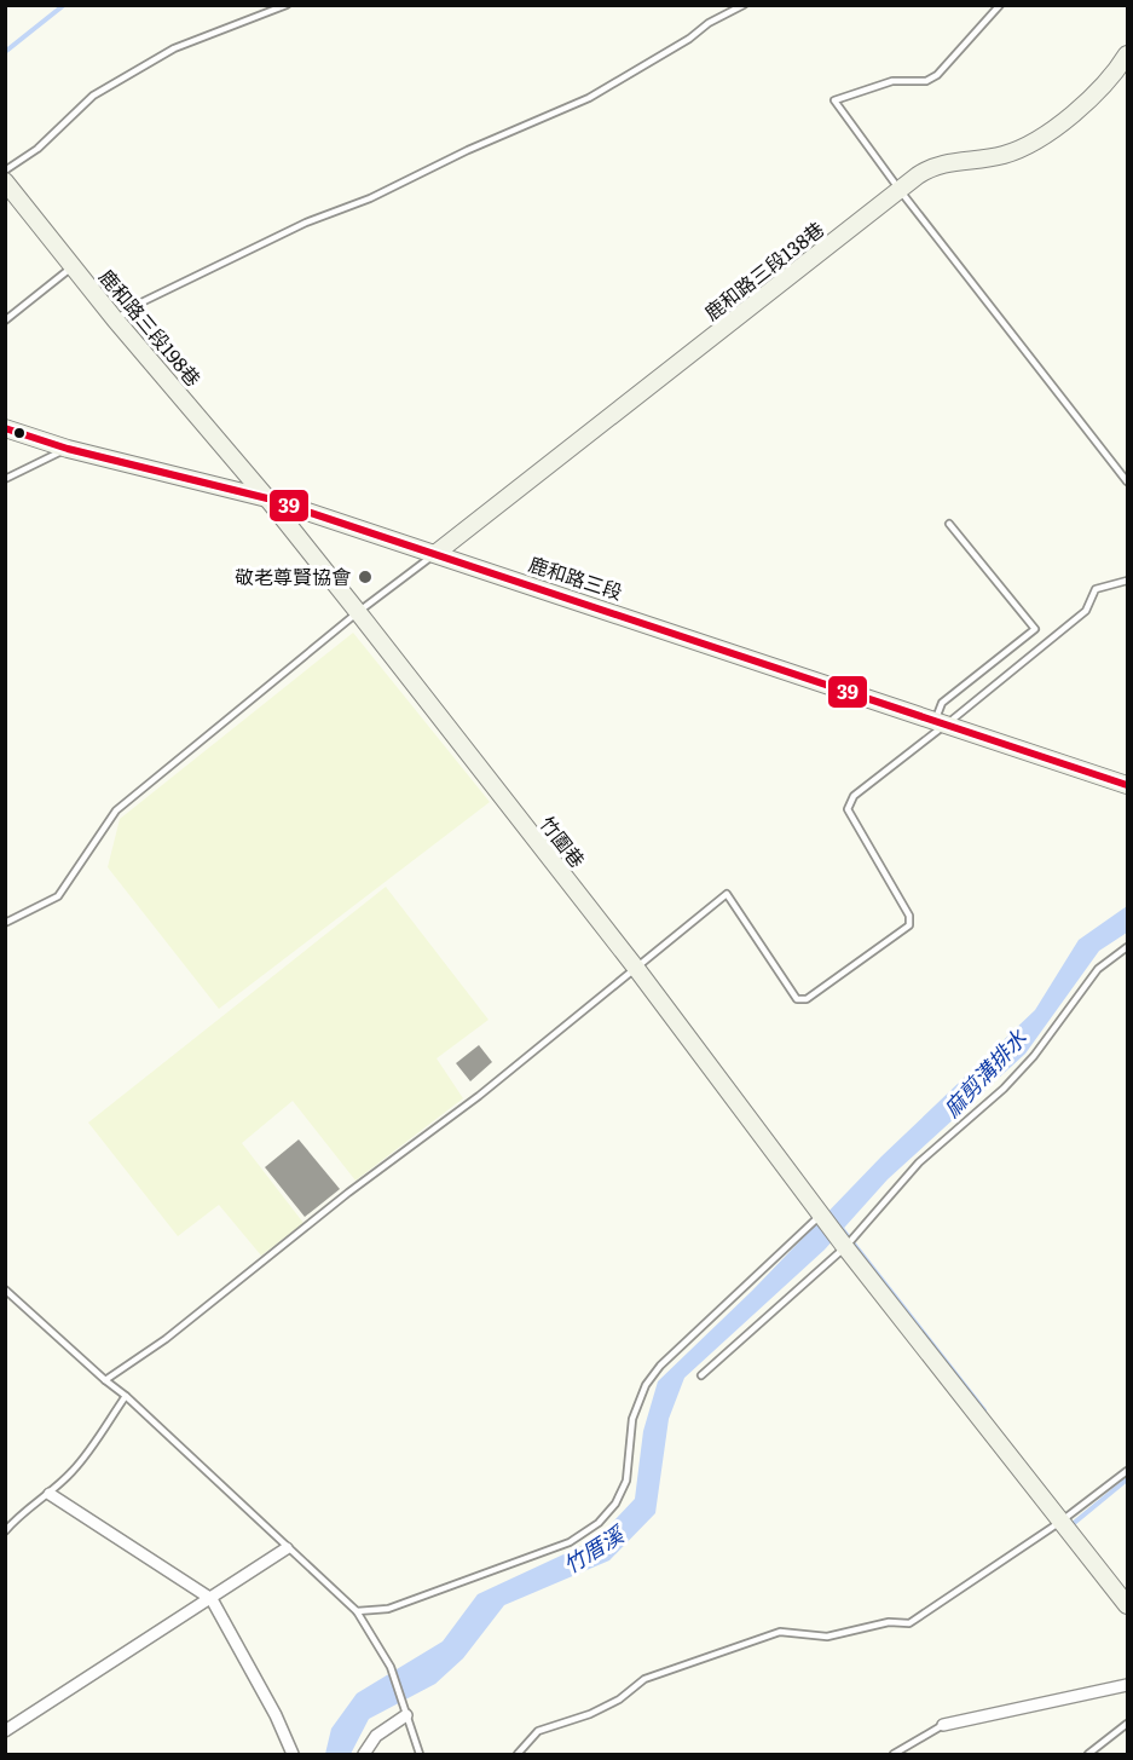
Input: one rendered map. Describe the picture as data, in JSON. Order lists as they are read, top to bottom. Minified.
{"streets":{"street":["鹿和路三段138巷","鹿和路三段198巷","鹿和路三段","竹圍巷"]},"crossings":[["鹿和路三段138巷","鹿和路三段"],["鹿和路三段198巷","鹿和路三段"],["鹿和路三段198巷","竹圍巷"],["鹿和路三段","竹圍巷"]],"water":["麻剪溝排水","竹厝溪"],"places":["敬老尊賢協會"],"lines":["transit line 39"]}
